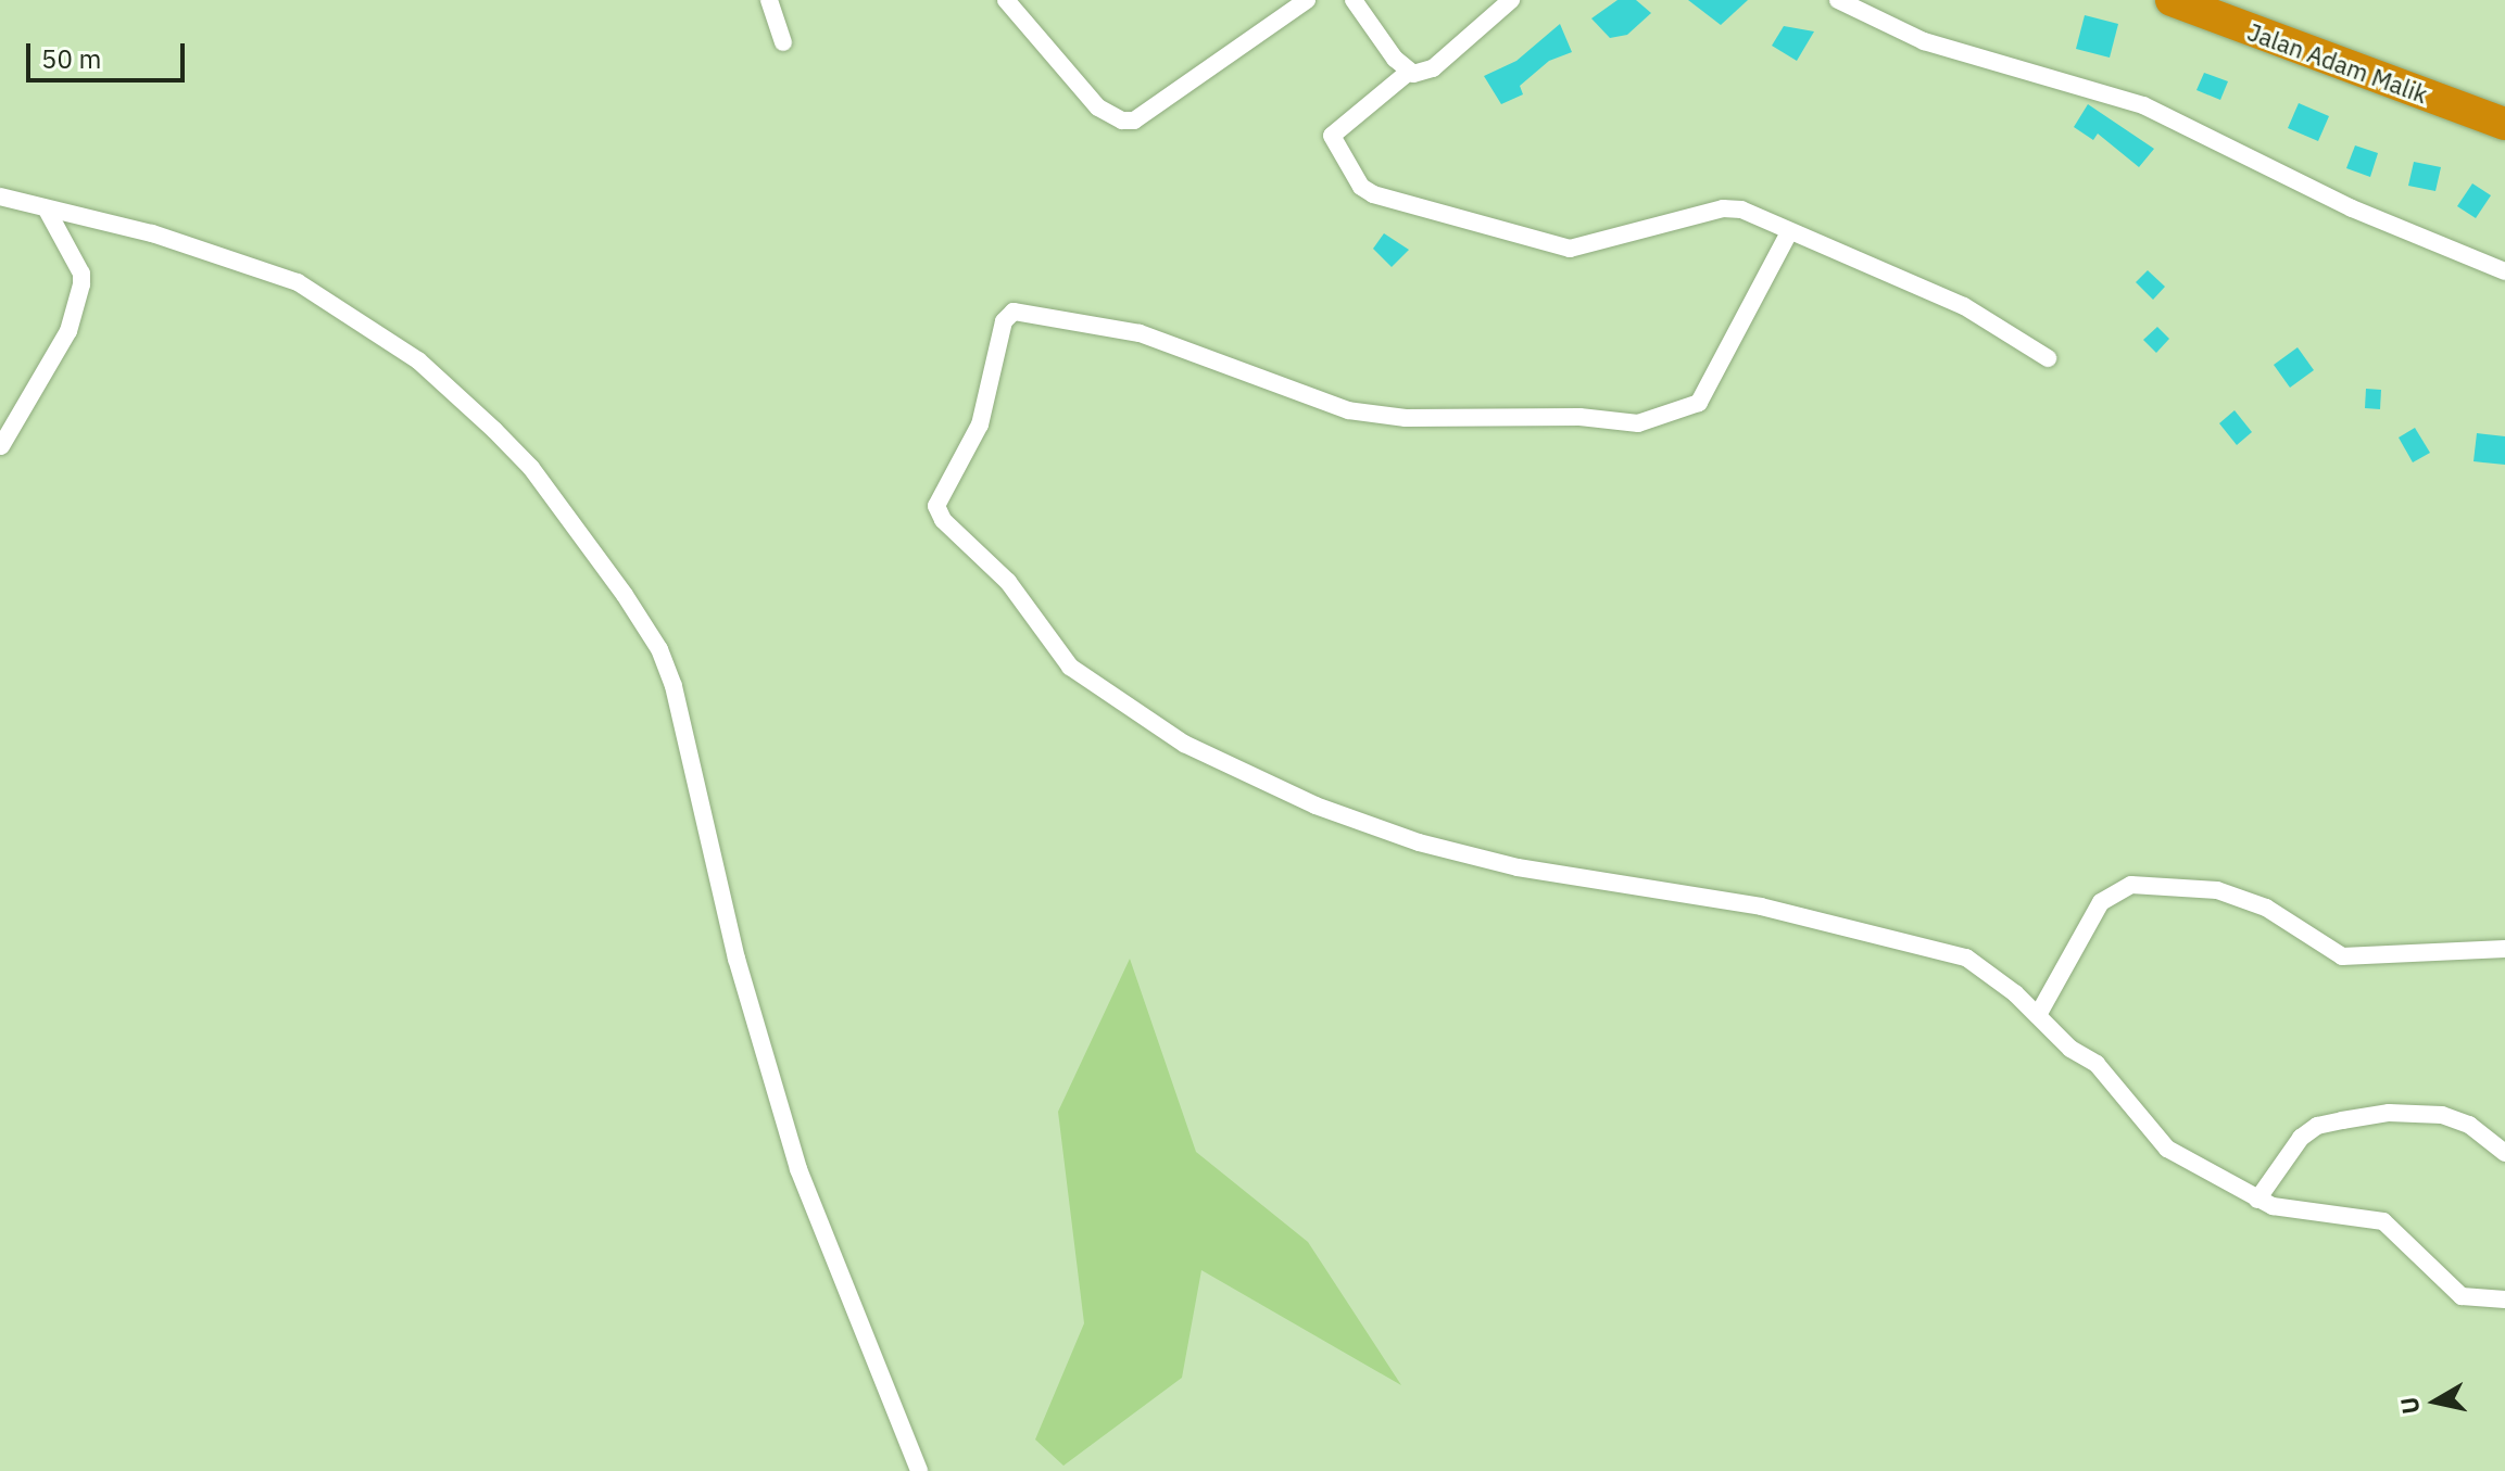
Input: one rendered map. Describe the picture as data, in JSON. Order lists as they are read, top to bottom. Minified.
{"streets":{"highway":["Jalan Adam Malik"]},"scale_bar":"50 m","north":"left"}
